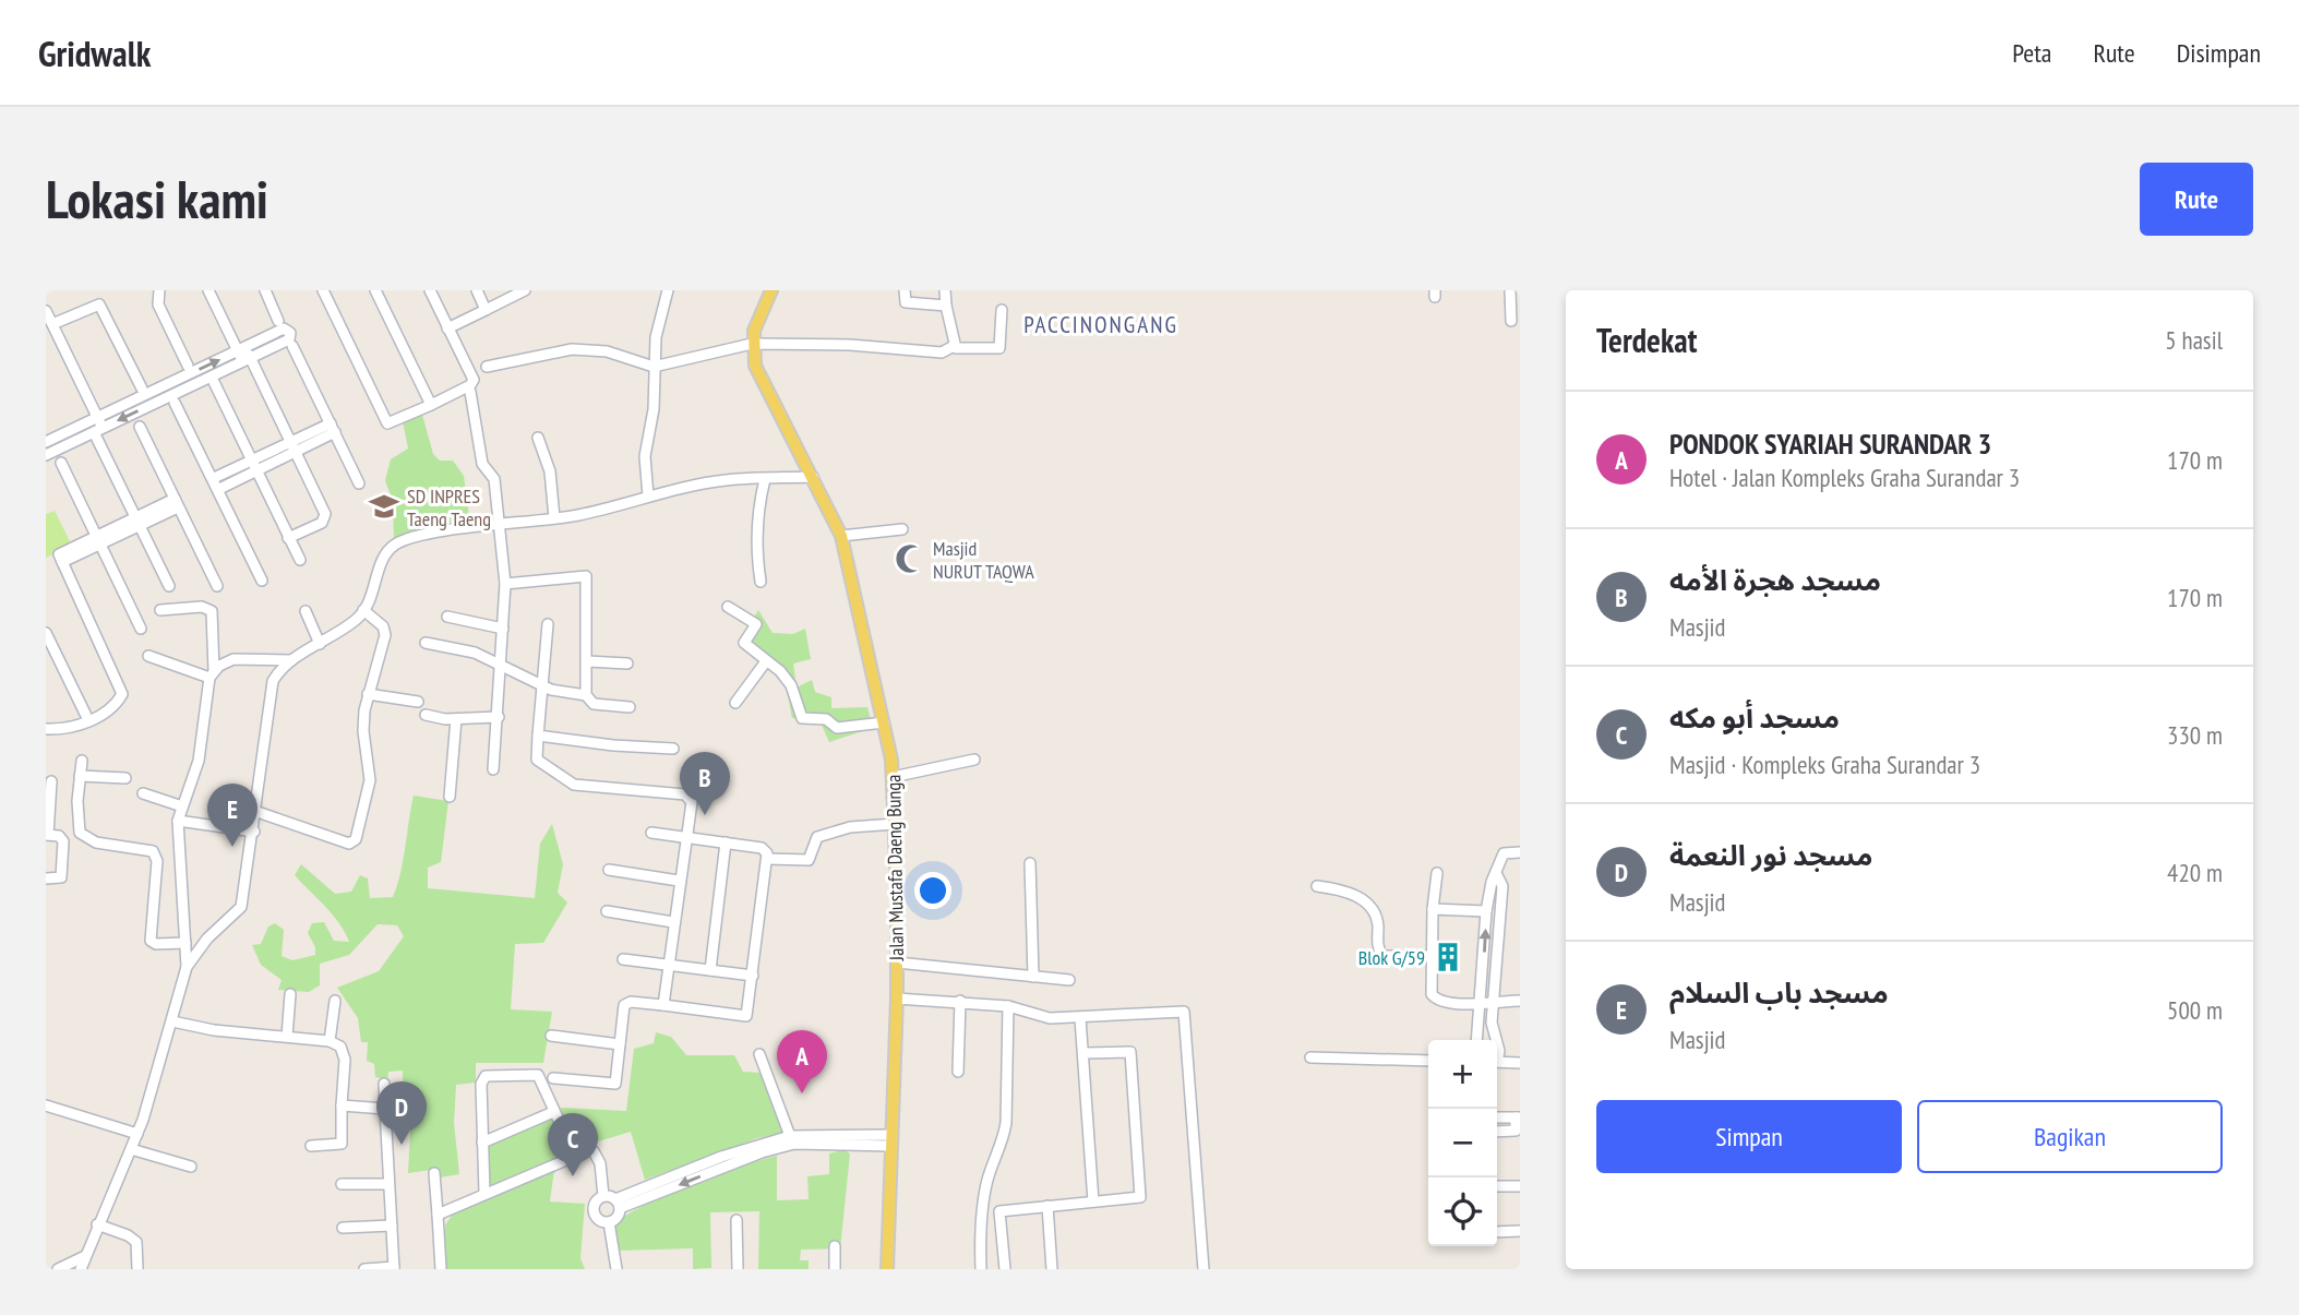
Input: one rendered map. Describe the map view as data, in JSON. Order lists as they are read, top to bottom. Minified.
{"streets":{"main road":["Jalan Mustafa Daeng Bunga"]},"districts":["PACCINONGANG"],"places":{"school or university":["SD INPRES Taeng Taeng"],"mosque":["Masjid NURUT TAQWA"],"building":["Blok G/59"]},"page":{"header":"Gridwalk","nav":["Peta","Rute","Disimpan"],"buttons":["Rute",["Simpan","Bagikan"]],"title":"Lokasi kami","heading":["Terdekat","5 hasil"],"list":[{"mark":"A","name":"PONDOK SYARIAH SURANDAR 3","note":"Hotel · Jalan Kompleks Graha Surandar 3","value":"170 m"},{"mark":"B","name":"مسجد هجرة الأمه","note":"Masjid","value":"170 m"},{"mark":"C","name":"مسجد أبو مكه","note":"Masjid · Kompleks Graha Surandar 3","value":"330 m"},{"mark":"D","name":"مسجد نور النعمة","note":"Masjid","value":"420 m"},{"mark":"E","name":"مسجد باب السلام","note":"Masjid","value":"500 m"}],"pins":["B","E","A","D","C"],"map_buttons":["+","−"]}}
